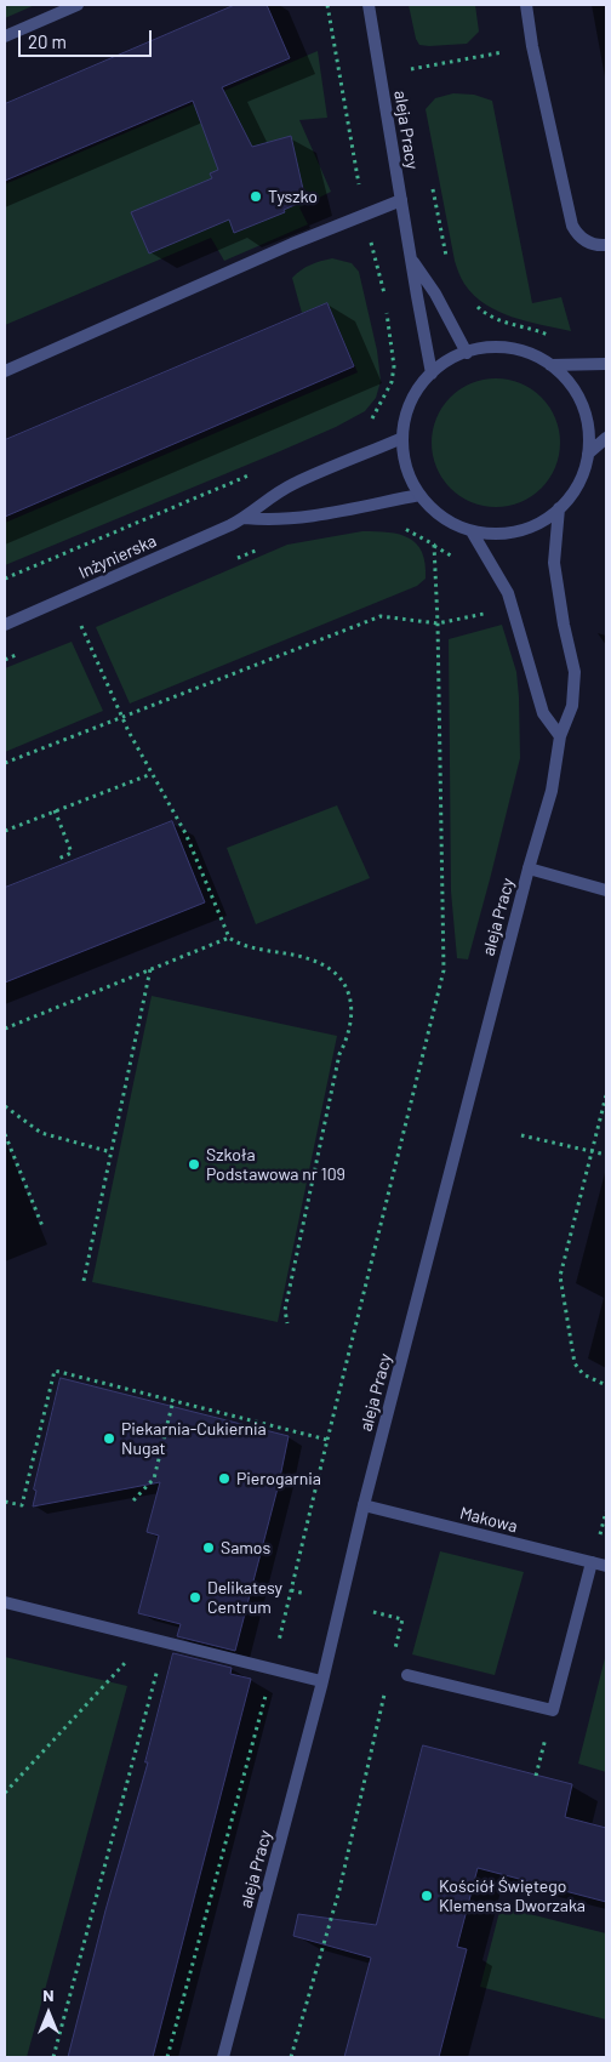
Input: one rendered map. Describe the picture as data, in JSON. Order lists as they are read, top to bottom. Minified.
{"streets":{"street":["aleja Pracy","Inżynierska","Makowa"]},"crossings":[["aleja Pracy","Inżynierska"],["aleja Pracy","Makowa"]],"places":["Tyszko","Szkoła Podstawowa nr 109","Piekarnia-Cukiernia Nugat","Pierogarnia","Samos","Delikatesy Centrum","Kościół Świętego Klemensa Dworzaka"],"scale_bar":"20 m","north":"top"}
